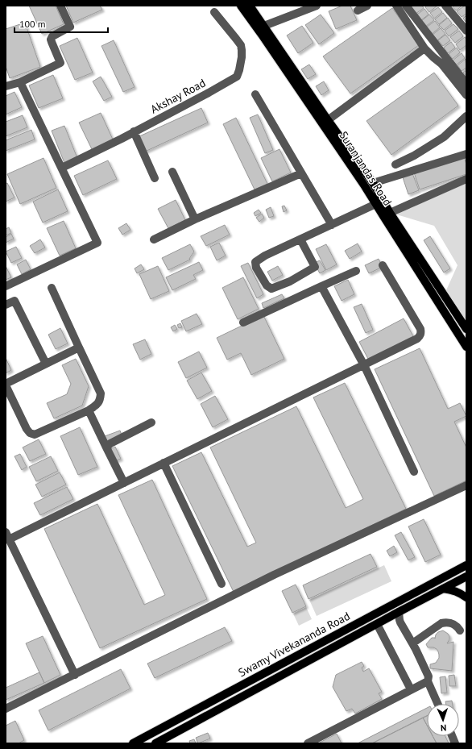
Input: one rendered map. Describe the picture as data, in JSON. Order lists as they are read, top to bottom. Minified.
{"streets":{"main road":["Suranjandas Road","Swamy Vivekananda Road"],"street":["Akshay Road"]},"scale_bar":"100 m","north":"bottom"}
